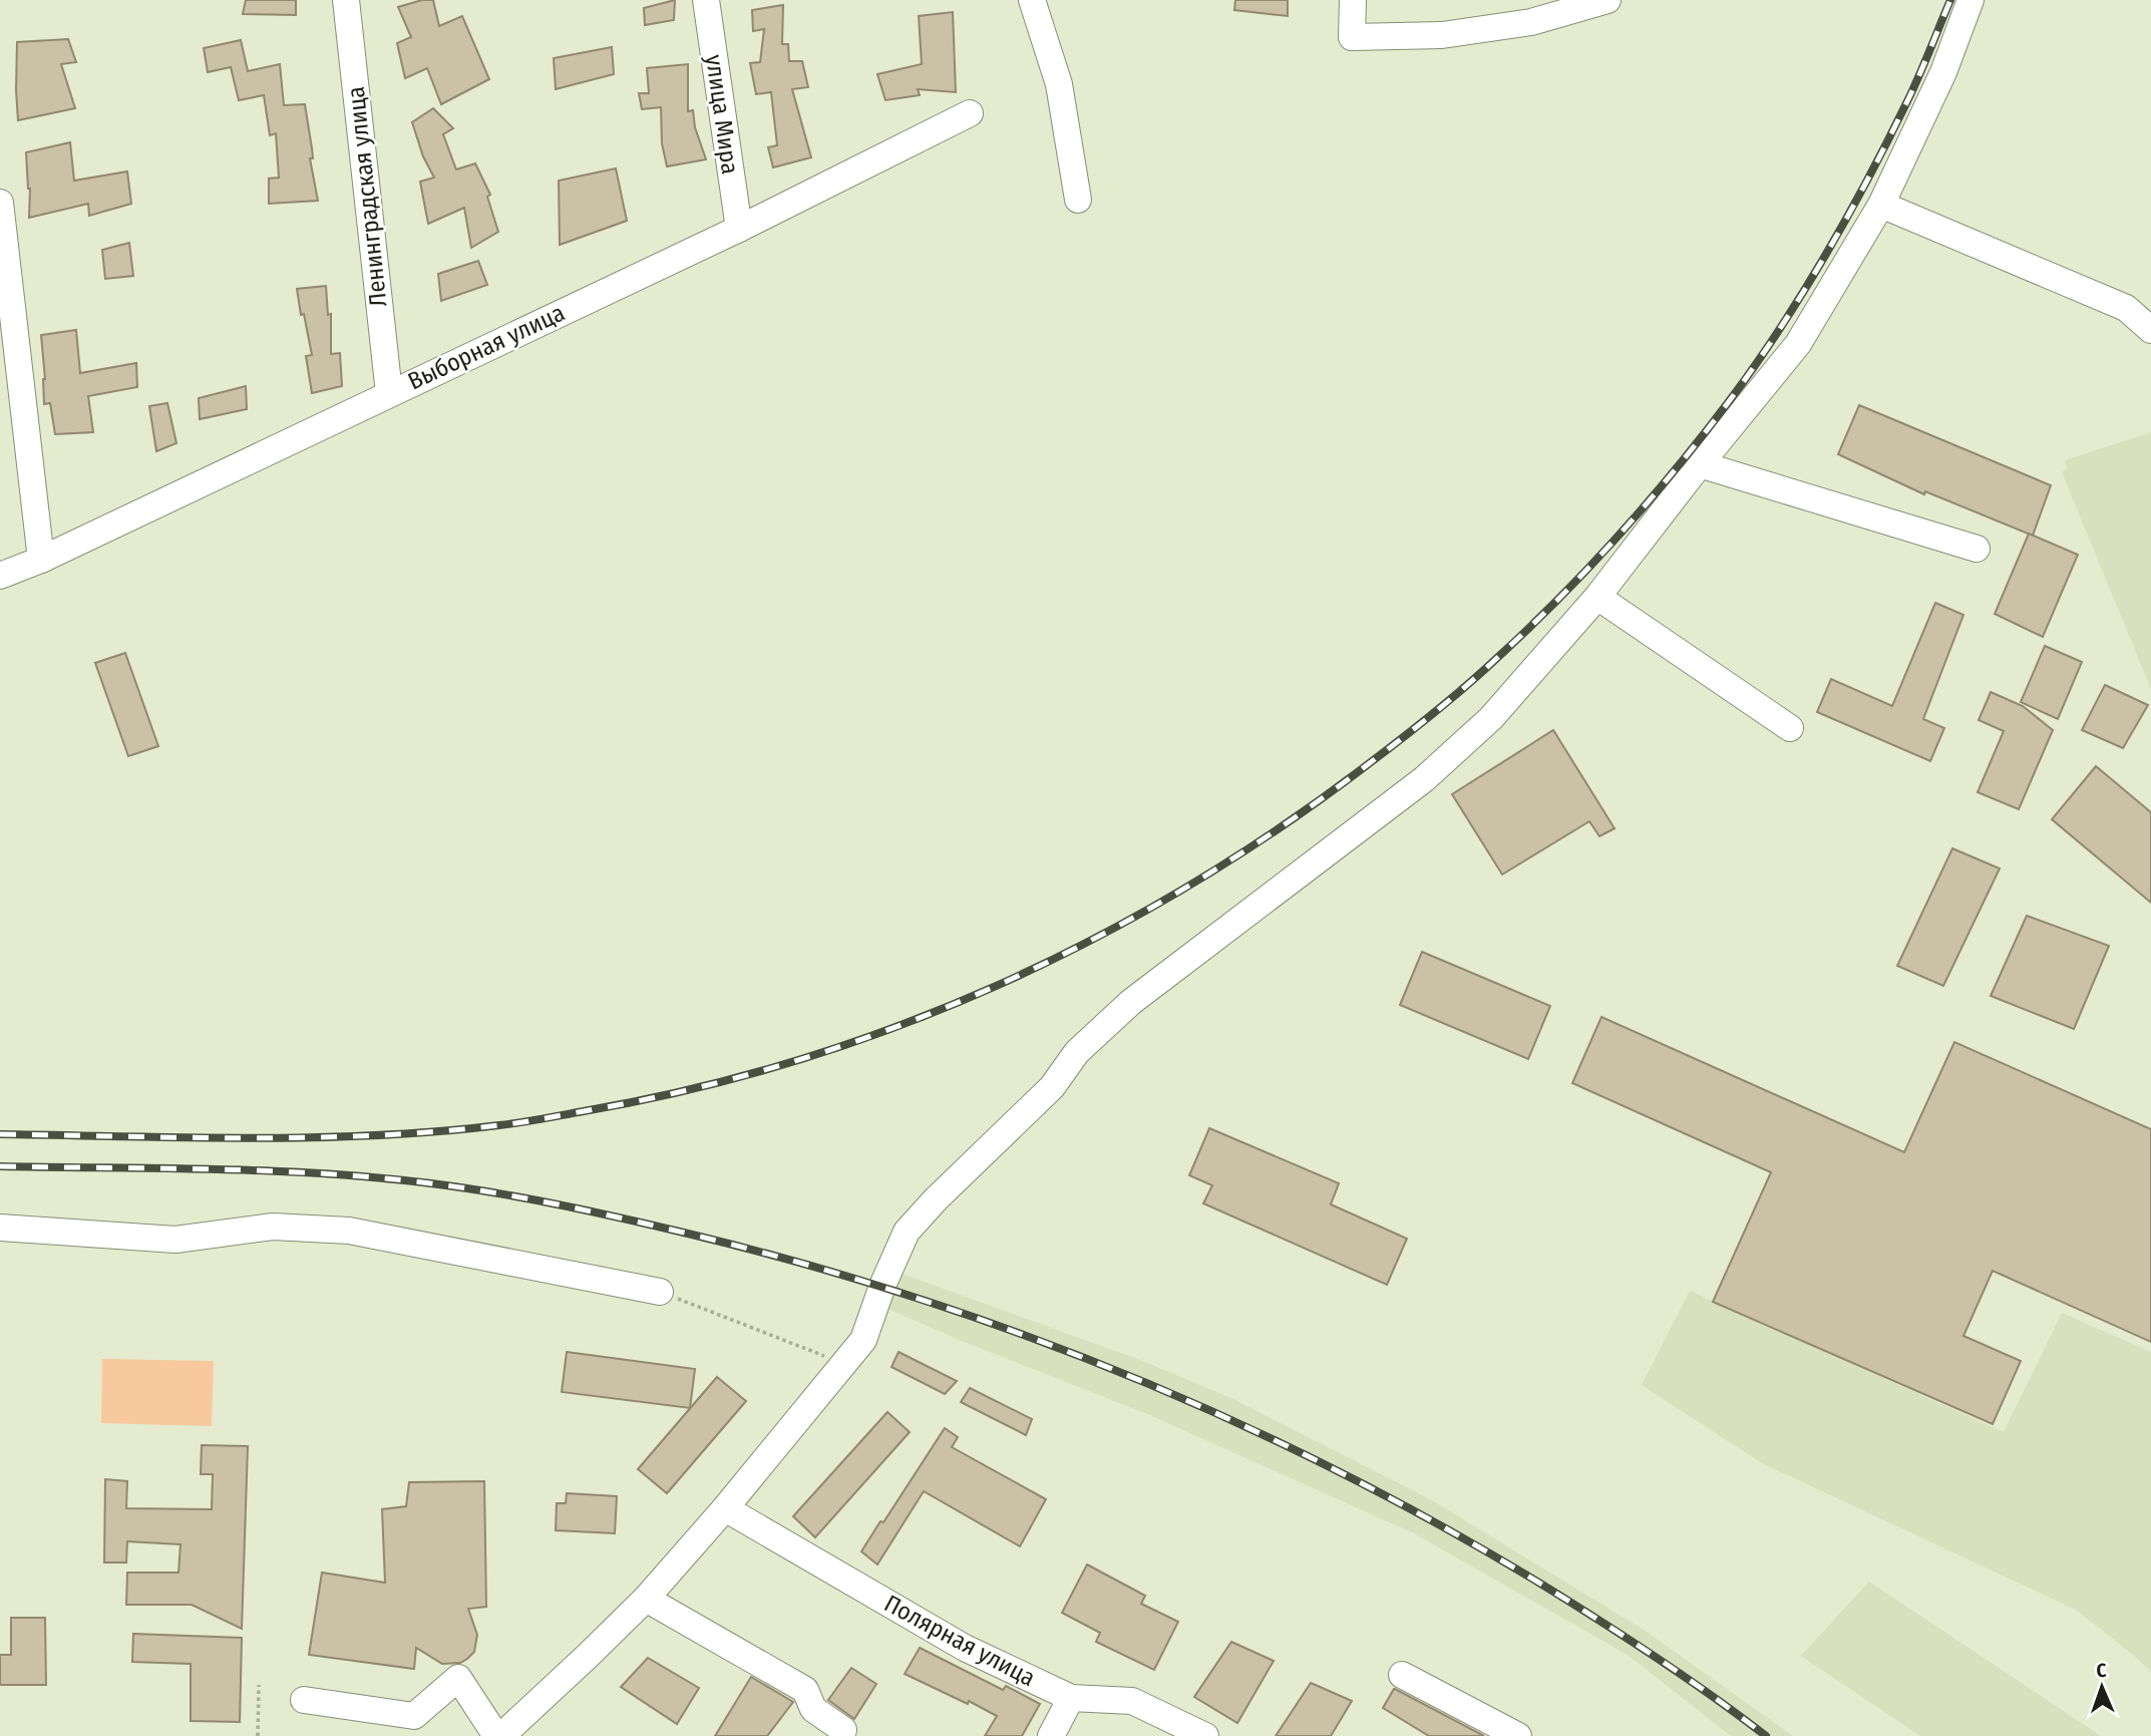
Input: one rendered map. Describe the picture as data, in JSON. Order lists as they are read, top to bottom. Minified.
{"streets":{"street":["улица Мира","Ленинградская улица","Выборная улица","Полярная улица"]},"crossings":[["улица Мира","Выборная улица"],["Ленинградская улица","Выборная улица"]],"north":"top"}
